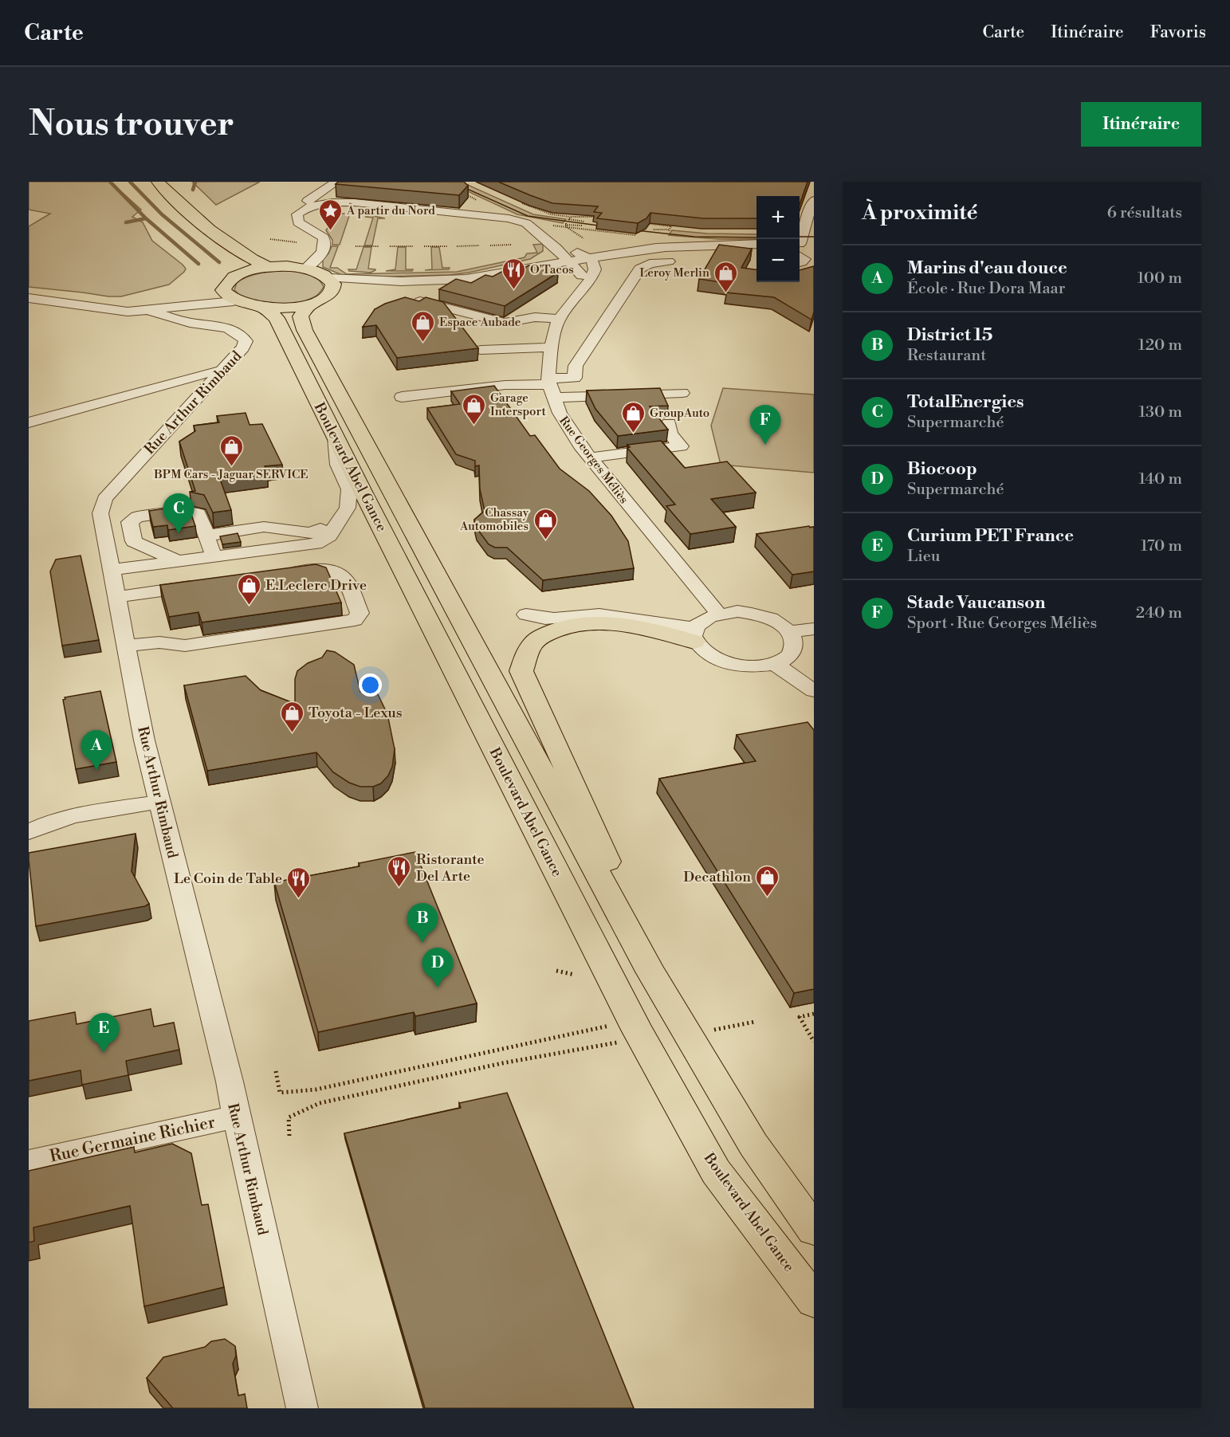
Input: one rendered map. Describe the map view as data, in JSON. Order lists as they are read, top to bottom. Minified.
{"streets":{"main road":["Boulevard Abel Gance"],"street":["Rue Arthur Rimbaud","Rue Georges Méliès","Rue Germaine Richier"]},"crossings":[["Rue Arthur Rimbaud","Rue Germaine Richier"]],"places":{"place":["À partir du Nord"],"restaurant":["O'Tacos","Ristorante Del Arte","Le Coin de Table"],"shop":["Leroy Merlin","Espace Aubade","Garage Intersport","GroupAuto","BPM Cars - Jaguar SERVICE","Chassay Automobiles","E.Leclerc Drive","Toyota - Lexus","Decathlon"]},"page":{"header":"Carte","nav":["Carte","Itinéraire","Favoris"],"buttons":"Itinéraire","title":"Nous trouver","heading":["À proximité","6 résultats"],"map_buttons":["+","−"],"list":[{"mark":"A","name":"Marins d'eau douce","note":"École · Rue Dora Maar","value":"100 m"},{"mark":"B","name":"District 15","note":"Restaurant","value":"120 m"},{"mark":"C","name":"TotalEnergies","note":"Supermarché","value":"130 m"},{"mark":"D","name":"Biocoop","note":"Supermarché","value":"140 m"},{"mark":"E","name":"Curium PET France","note":"Lieu","value":"170 m"},{"mark":"F","name":"Stade Vaucanson","note":"Sport · Rue Georges Méliès","value":"240 m"}],"pins":["F","C","A","B","D","E"]}}
